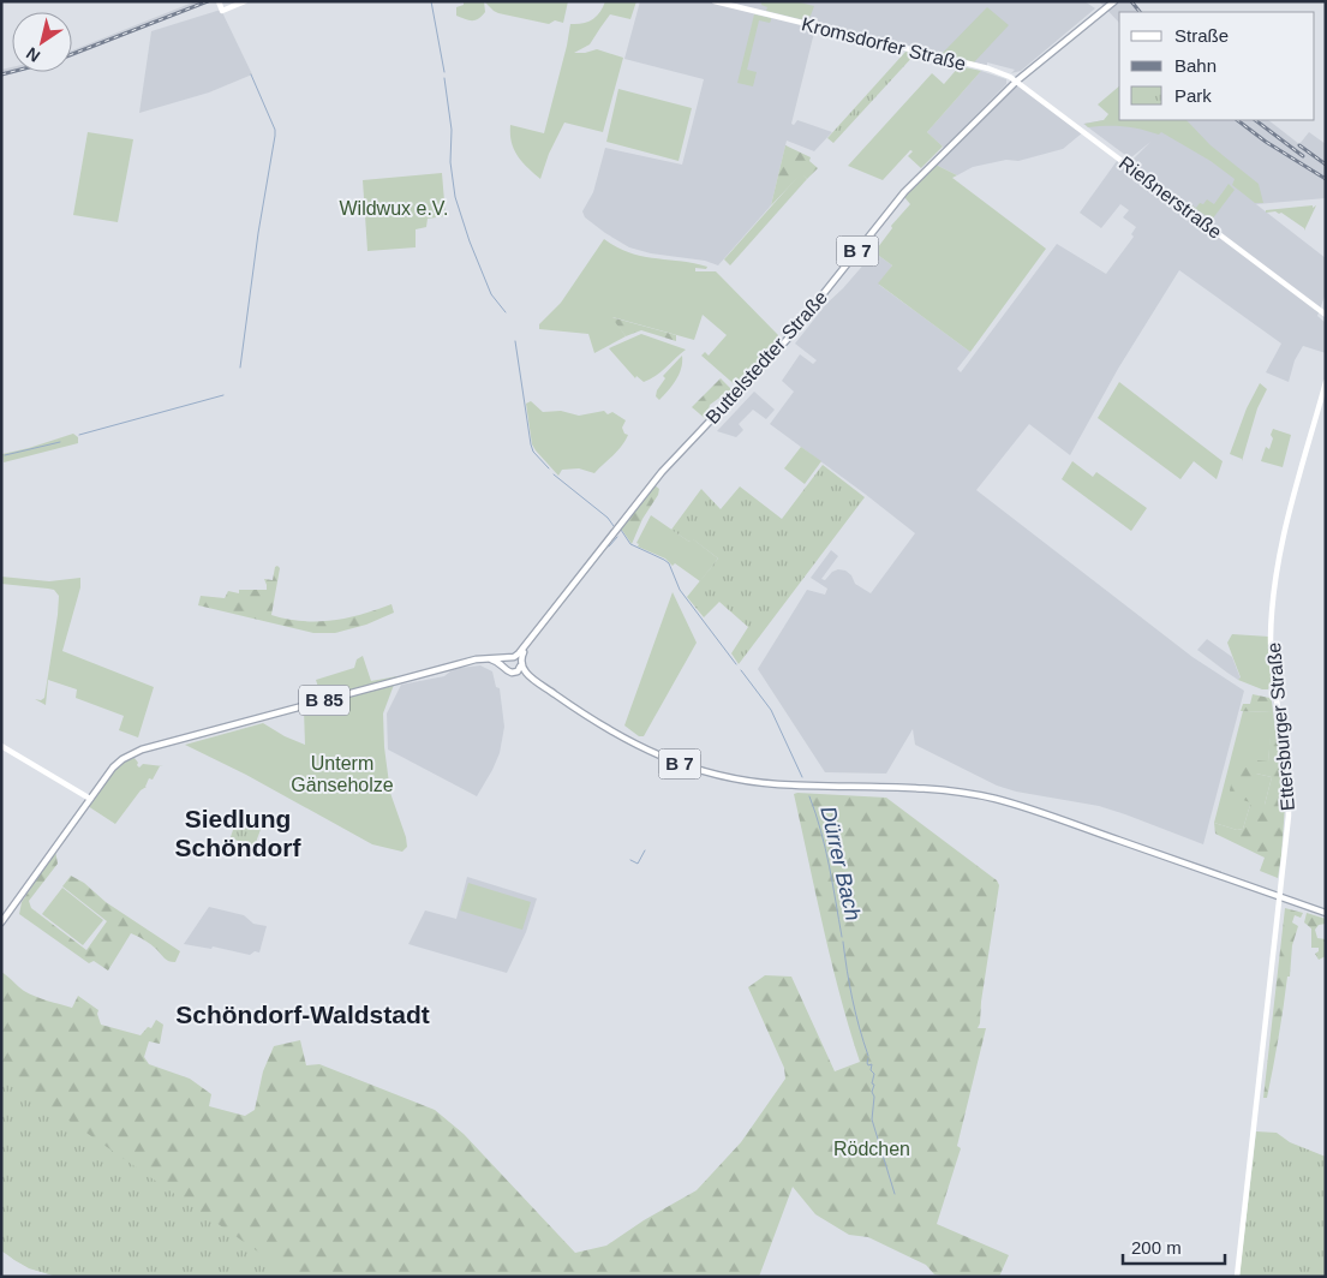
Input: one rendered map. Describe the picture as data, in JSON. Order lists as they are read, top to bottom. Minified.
{"streets":{"main road":["Kromsdorfer Straße","Rießnerstraße","B 7","Buttelstedter Straße","B 85","Ettersburger Straße"]},"crossings":[["Kromsdorfer Straße","Rießnerstraße"],["Kromsdorfer Straße","Buttelstedter Straße"],["Rießnerstraße","Buttelstedter Straße"],["B 7","Buttelstedter Straße"],["B 7","B 85"],["B 7","Ettersburger Straße"]],"districts":["Siedlung Schöndorf","Schöndorf-Waldstadt"],"water":["Dürrer Bach"],"parks":["Wildwux e.V.","Unterm Gänseholze","Rödchen"],"legend":["Straße","Bahn","Park"],"scale_bar":"200 m","north":"bottom left"}
